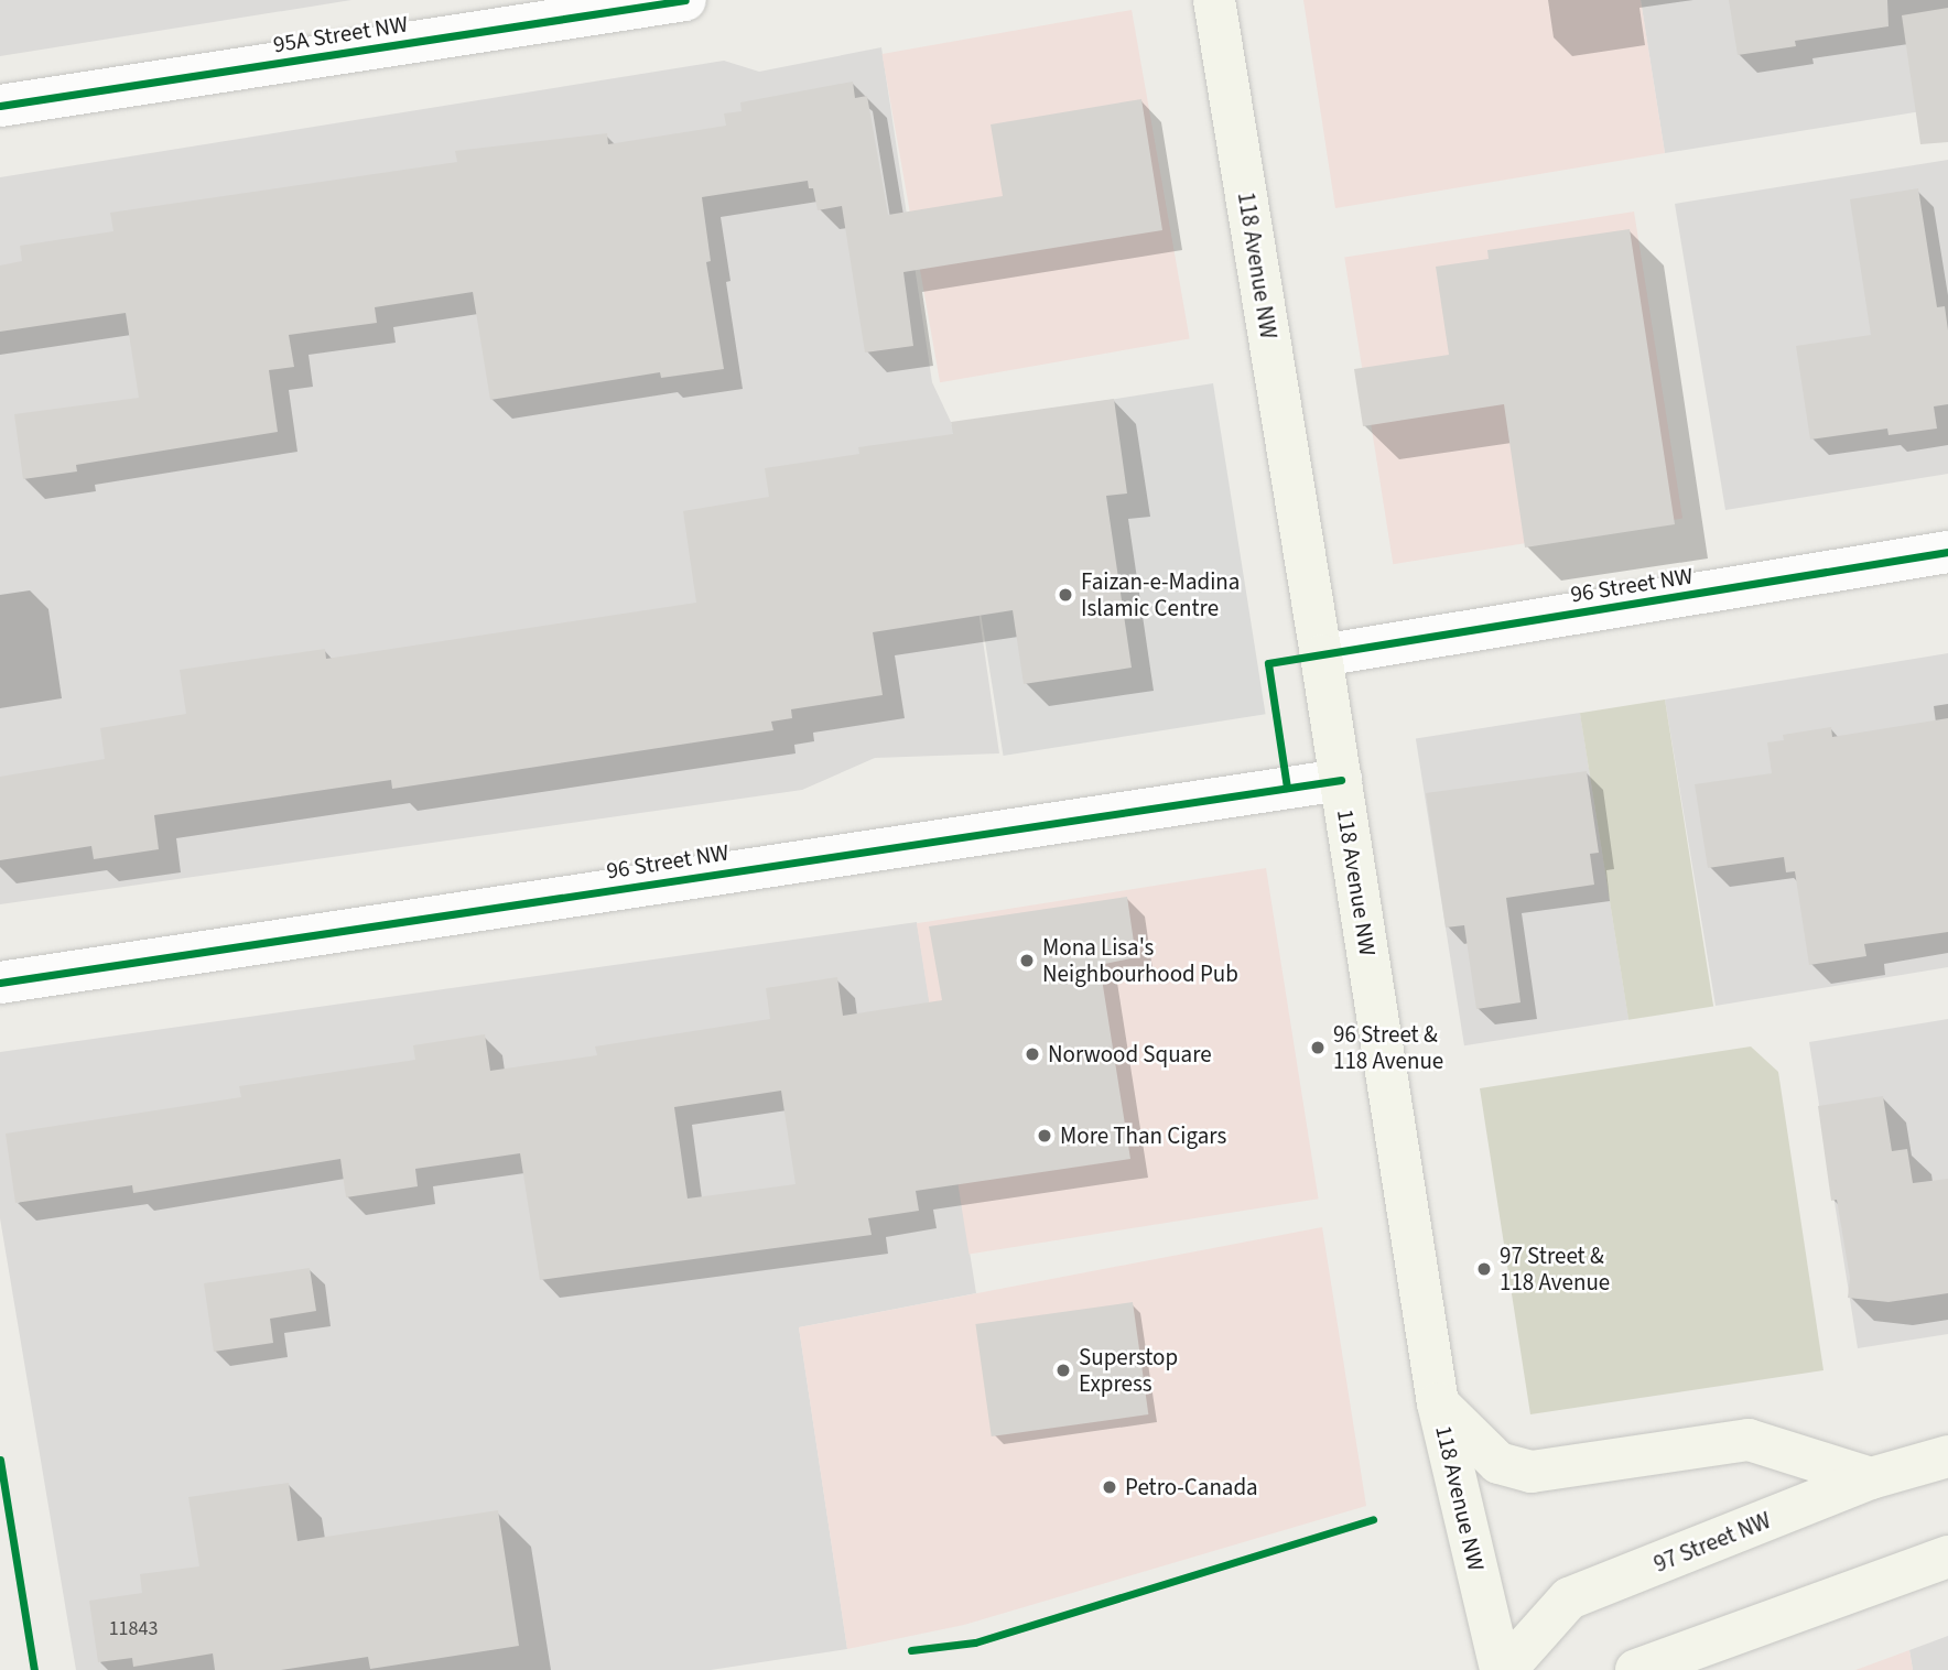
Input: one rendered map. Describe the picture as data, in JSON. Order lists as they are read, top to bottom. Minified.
{"streets":{"main road":["118 Avenue NW","97 Street NW"],"street":["95A Street NW","96 Street NW"]},"crossings":[["118 Avenue NW","96 Street NW"],["118 Avenue NW","97 Street NW"]],"places":["Faizan-e-Madina Islamic Centre","Mona Lisa's Neighbourhood Pub","96 Street & 118 Avenue","Norwood Square","More Than Cigars","97 Street & 118 Avenue","Superstop Express","Petro-Canada"],"house_numbers":["11843"]}
